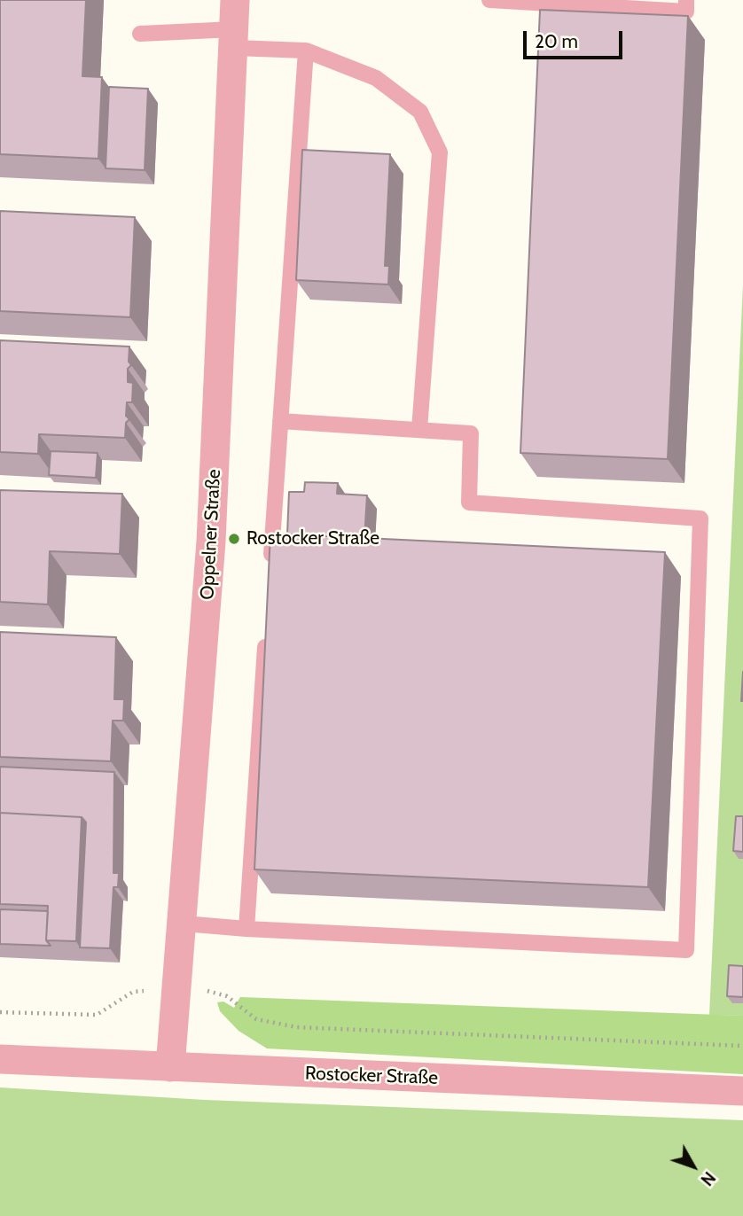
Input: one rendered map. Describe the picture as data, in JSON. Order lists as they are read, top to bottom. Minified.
{"streets":{"street":["Oppelner Straße","Rostocker Straße"]},"crossings":[["Oppelner Straße","Rostocker Straße"]],"places":["Rostocker Straße"],"scale_bar":"20 m","north":"bottom right"}
